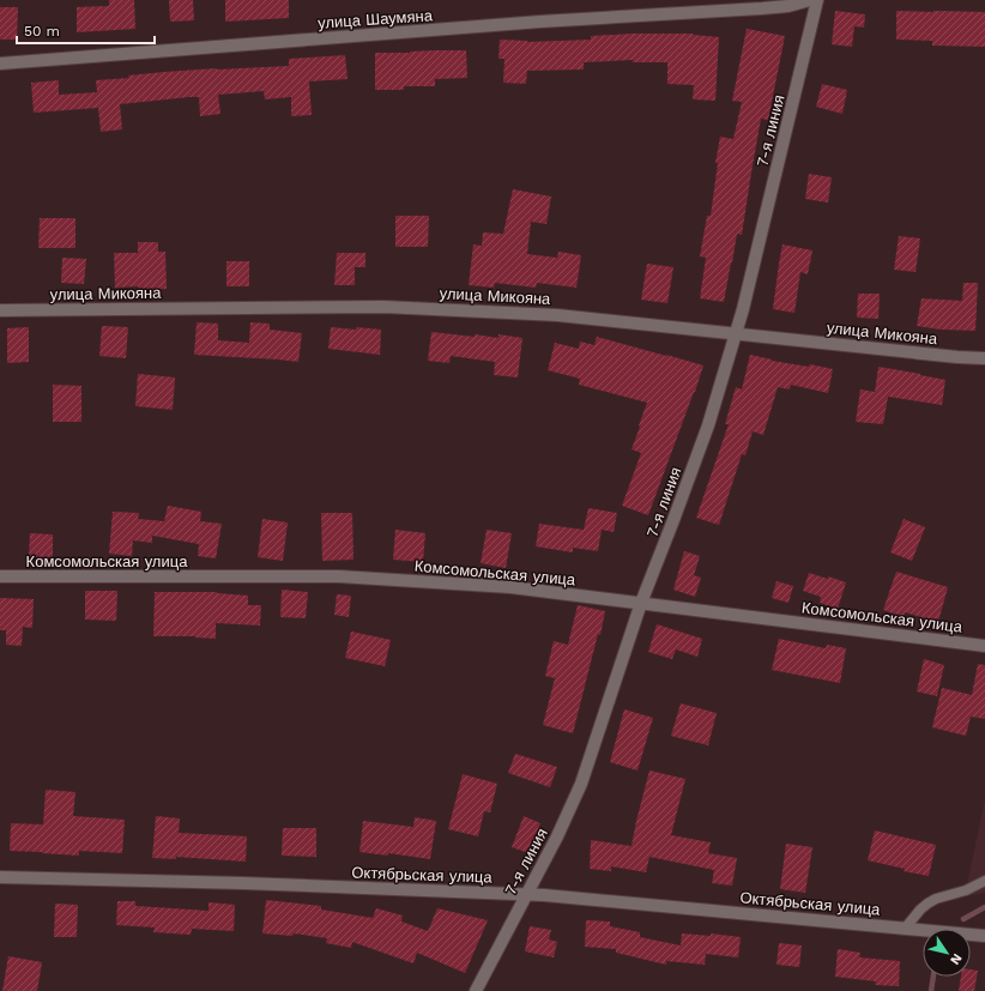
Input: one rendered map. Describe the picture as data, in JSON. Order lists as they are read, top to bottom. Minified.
{"streets":{"street":["улица Шаумяна","7-я линия","улица Микояна","Комсомольская улица","Октябрьская улица"]},"crossings":[["7-я линия","улица Микояна"],["7-я линия","Комсомольская улица"],["7-я линия","Октябрьская улица"]],"scale_bar":"50 m","north":"bottom right"}
